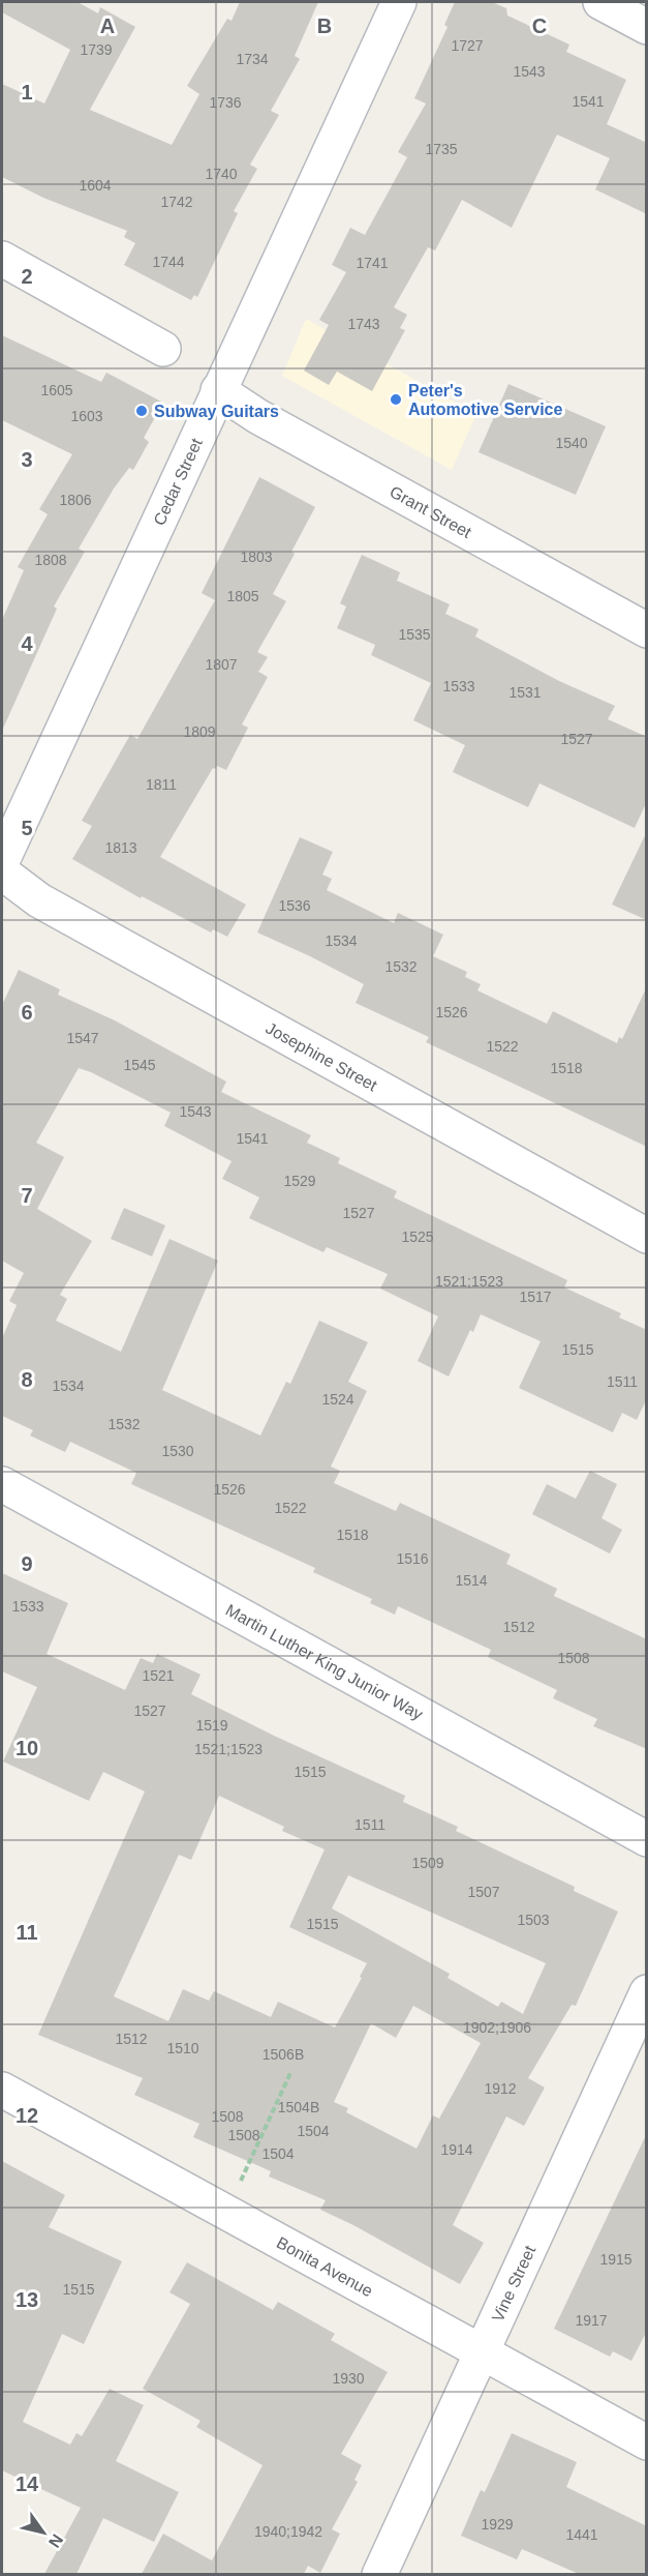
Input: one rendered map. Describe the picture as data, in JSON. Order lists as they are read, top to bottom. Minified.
{"streets":{"street":["Cedar Street","Grant Street","Josephine Street","Martin Luther King Junior Way","Bonita Avenue","Vine Street"]},"crossings":[["Cedar Street","Grant Street"],["Bonita Avenue","Vine Street"]],"places":["Peter's Automotive Service","Subway Guitars"],"house_numbers":["1727","1739","1734","1543","1541","1736","1735","1740","1604","1742","1744","1741","1743","1605","1603","1540","1806","1803","1808","1805","1535","1807","1533","1531","1809","1527","1811","1813","1536","1534","1532","1526","1547","1522","1545","1518","1543","1541","1529","1527","1525","1521;1523","1517","1515","1511","1534","1524","1532","1530","1526","1522","1518","1516","1514","1533","1512","1508","1521","1527","1519","1521;1523","1515","1511","1509","1507","1503","1515","1902;1906","1512","1510","1506B","1912","1504B","1508","1504","1508","1914","1504","1915","1515","1917","1930","1929","1940;1942","1441"],"north":"bottom right","grid":{"columns":["A","B","C"],"rows":["1","2","3","4","5","6","7","8","9","10","11","12","13","14"]}}
